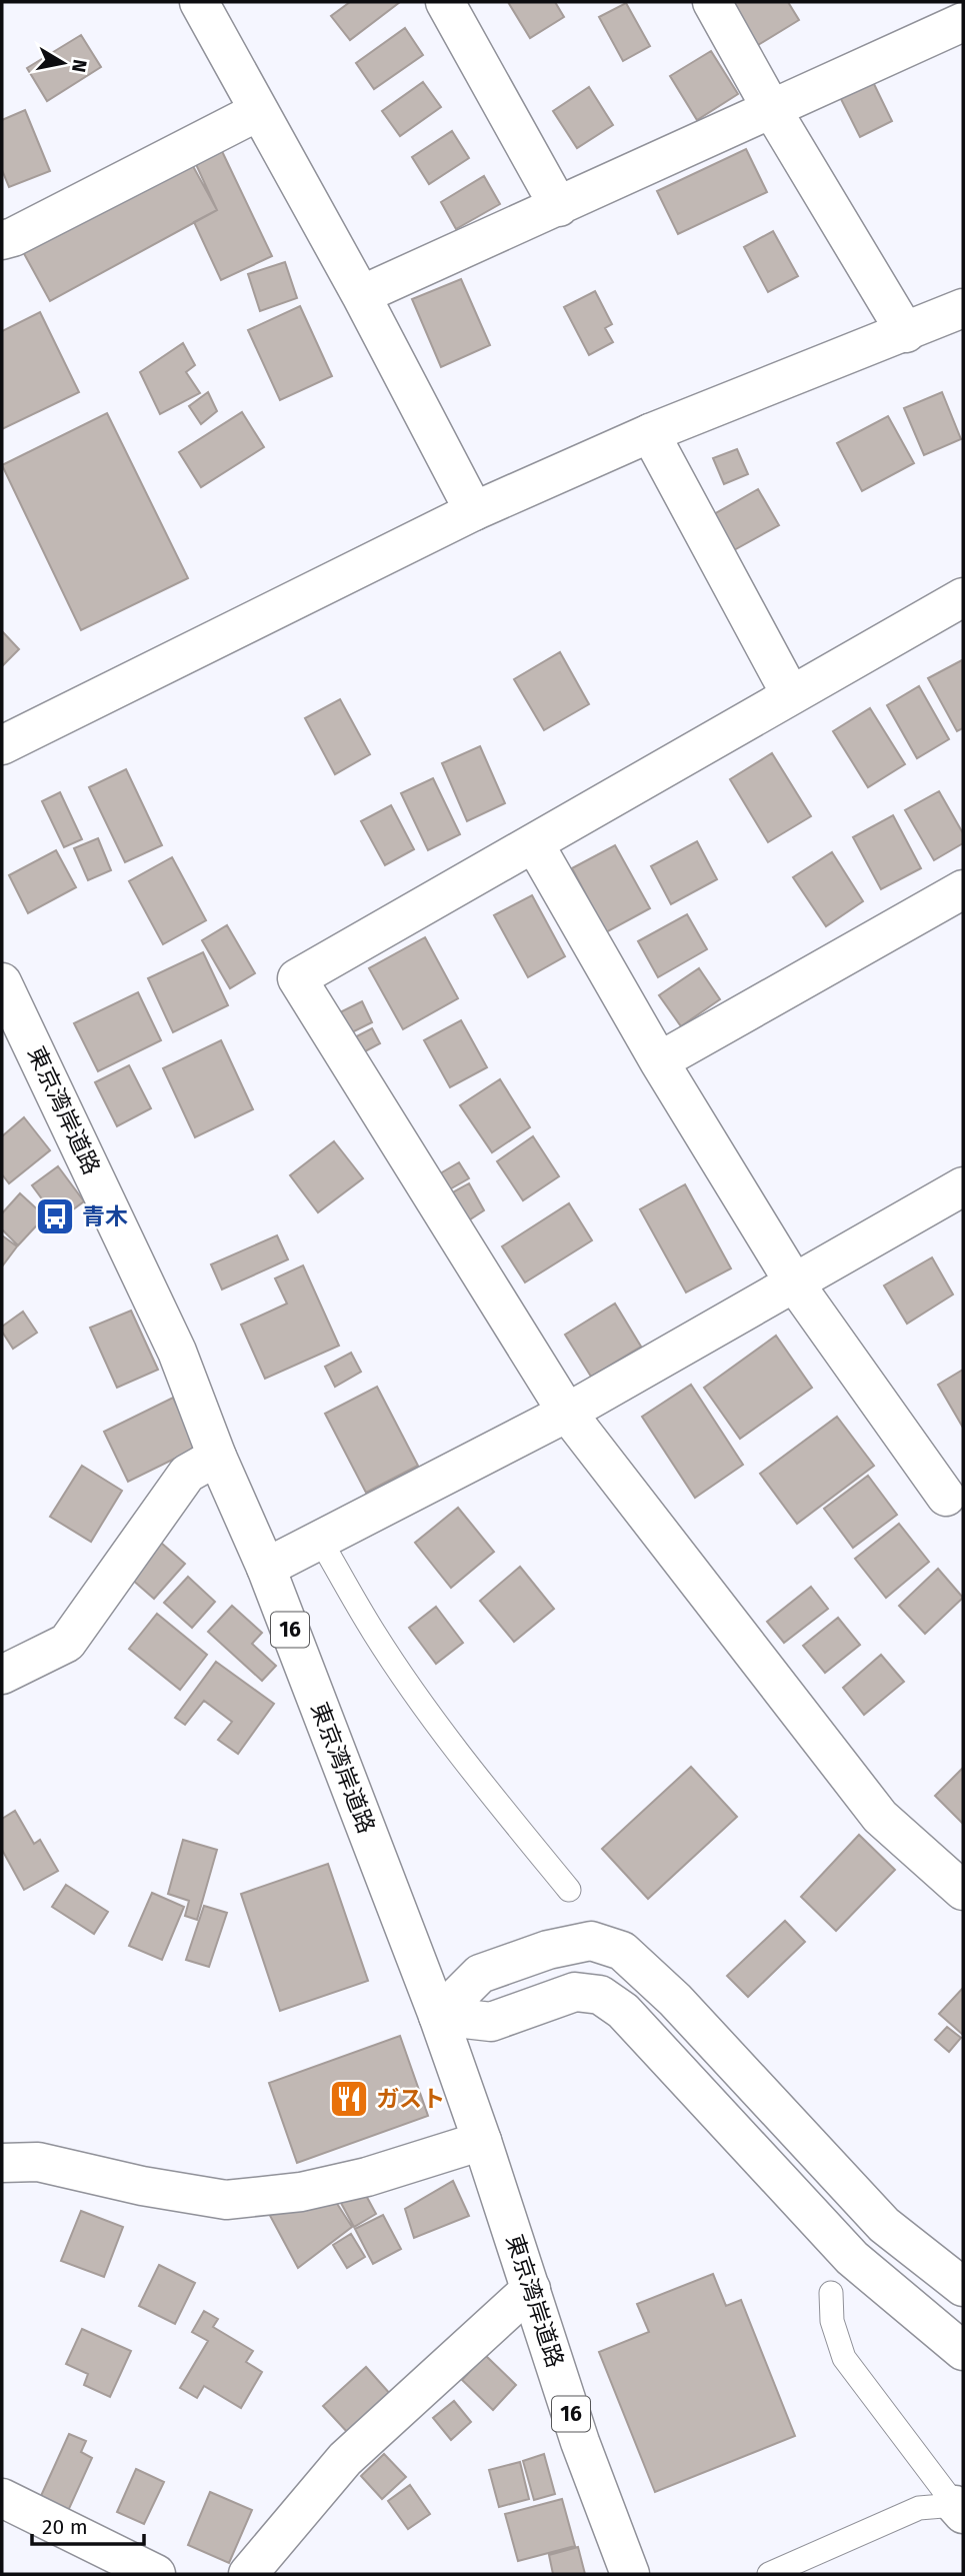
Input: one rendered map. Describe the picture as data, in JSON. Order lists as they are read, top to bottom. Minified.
{"streets":{"main road":["東京湾岸道路","16"]},"places":{"bus stop":["青木"],"restaurant":["ガスト"]},"scale_bar":"20 m","north":"right"}
